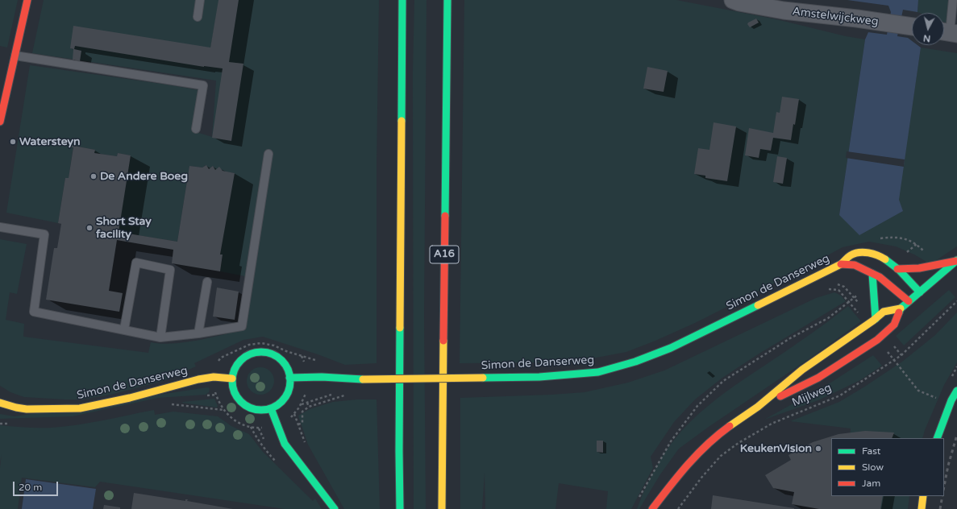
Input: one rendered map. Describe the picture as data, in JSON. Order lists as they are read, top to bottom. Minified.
{"streets":{"main road":["A16","Simon de Danserweg","Mijlweg"],"street":["Amstelwijckweg"]},"crossings":[["Simon de Danserweg","Mijlweg"]],"places":["Watersteyn","De Andere Boeg","Short Stay facility","KeukenVision"],"legend":["Fast","Slow","Jam"],"scale_bar":"20 m","north":"bottom"}
